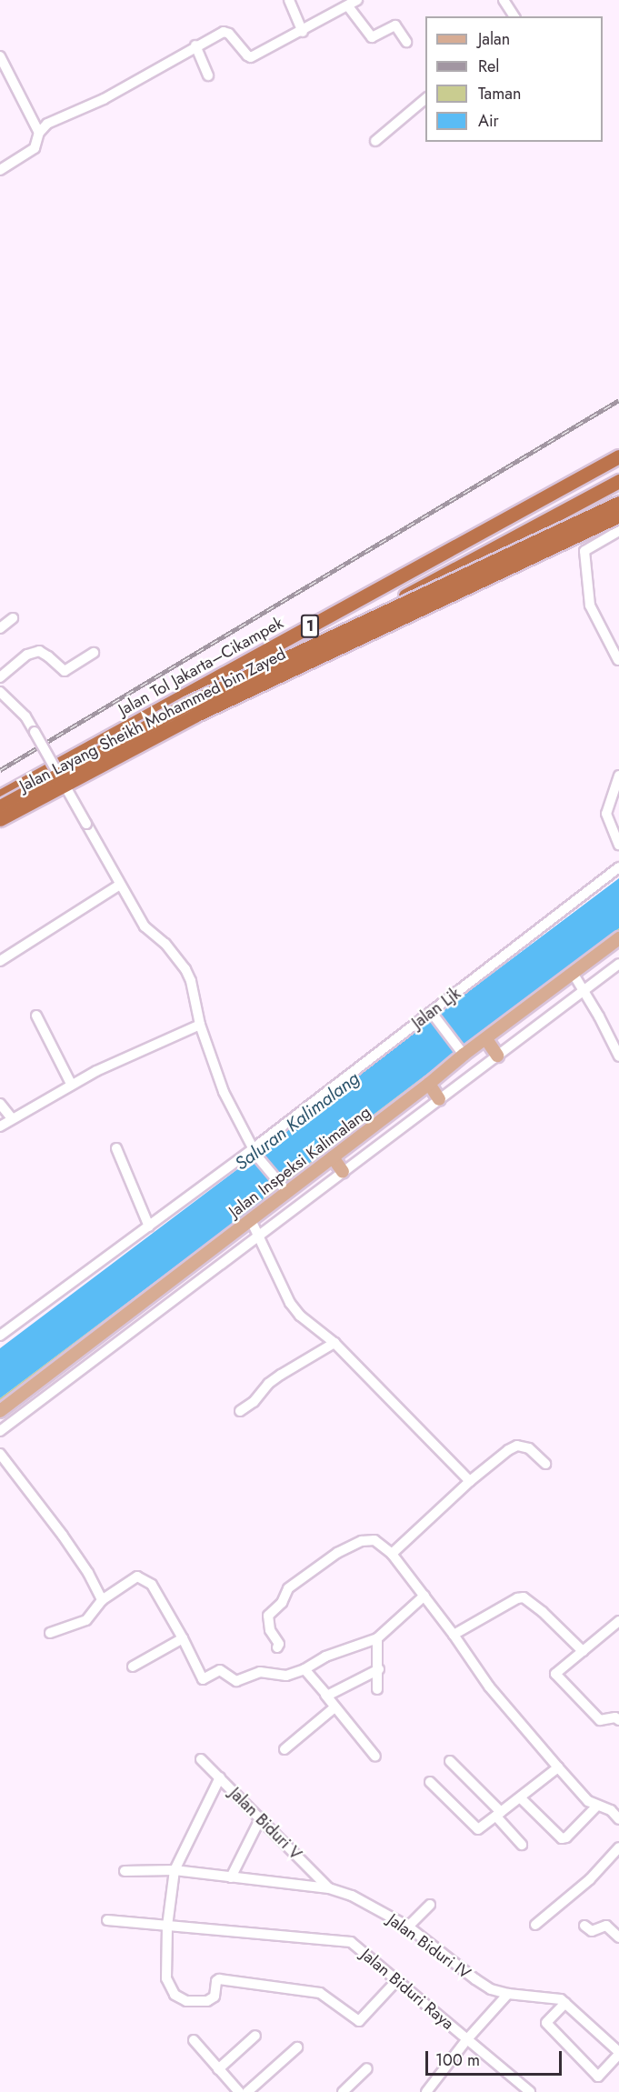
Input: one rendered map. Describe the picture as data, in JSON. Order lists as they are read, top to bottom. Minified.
{"streets":{"highway":["1","Jalan Tol Jakarta–Cikampek","Jalan Layang Sheikh Mohammed bin Zayed"],"main road":["Jalan Inspeksi Kalimalang"],"street":["Jalan Ljk","Jalan Biduri V","Jalan Biduri IV","Jalan Biduri Raya"]},"crossings":[["Jalan Tol Jakarta–Cikampek","Jalan Layang Sheikh Mohammed bin Zayed"],["Jalan Biduri V","Jalan Biduri IV"]],"water":["Saluran Kalimalang"],"legend":["Jalan","Rel","Taman","Air"],"scale_bar":"100 m"}
